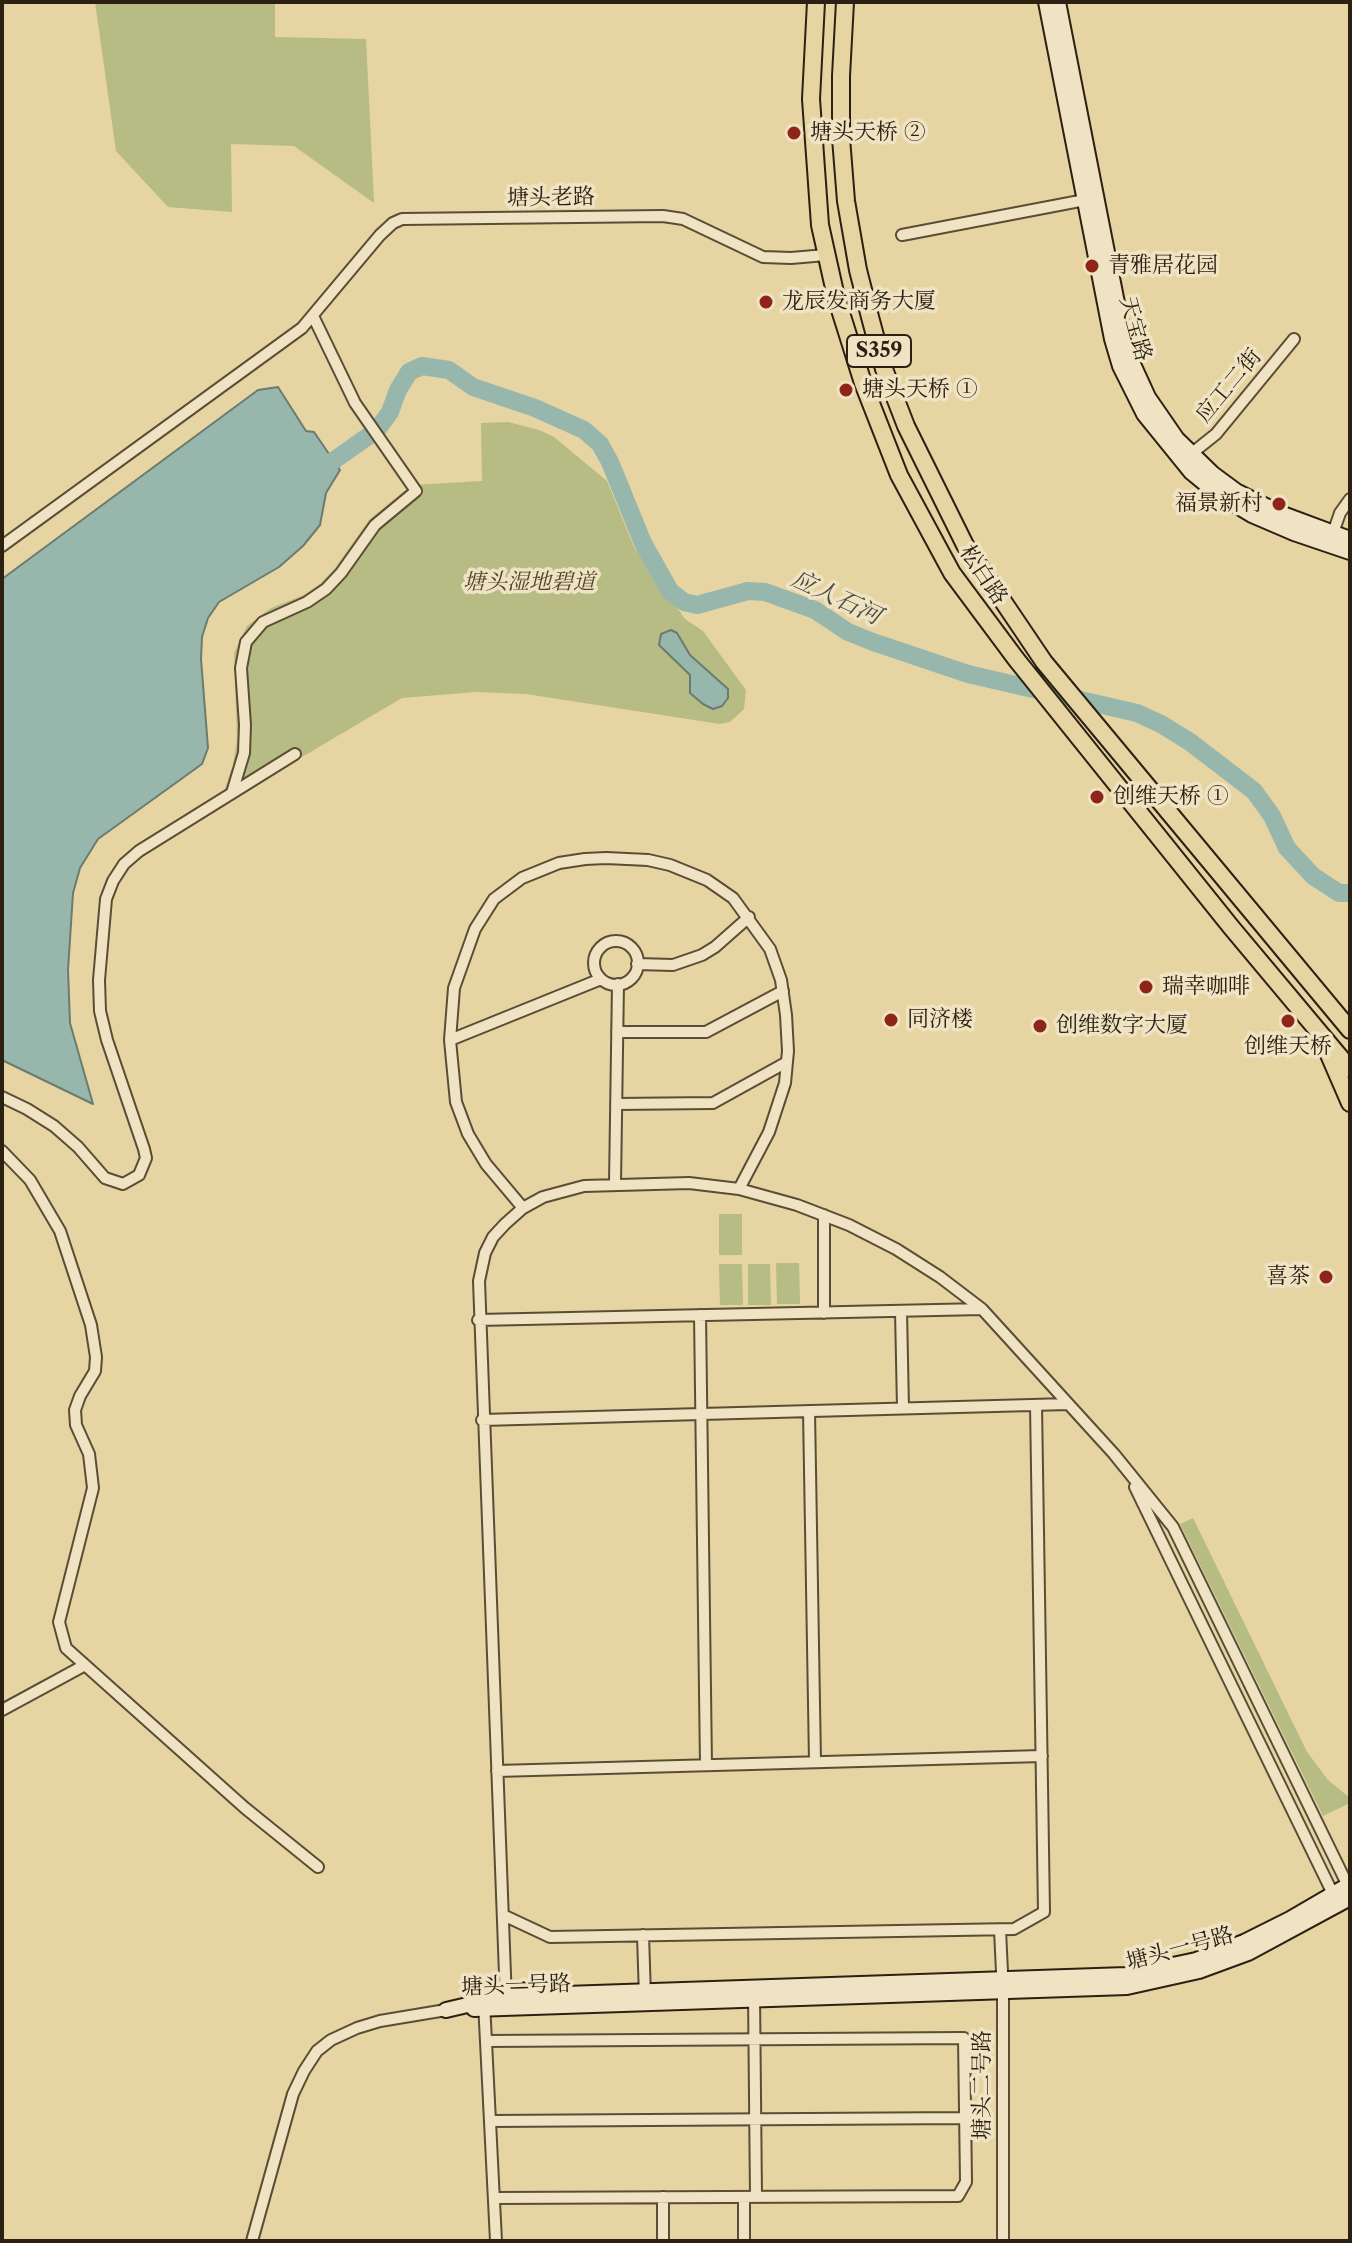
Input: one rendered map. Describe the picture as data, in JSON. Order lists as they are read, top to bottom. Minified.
{"streets":{"main road":["S359","松白路"],"street":["塘头老路","天宝路","应工二街","塘头一号路","塘头二号路"]},"crossings":[["塘头老路","松白路"],["天宝路","应工二街"],["塘头一号路","塘头二号路"]],"water":["应人石河"],"parks":["塘头湿地碧道"],"places":["塘头天桥 ②","青雅居花园","龙辰发商务大厦","塘头天桥 ①","福景新村","创维天桥 ①","瑞幸咖啡","同济楼","创维天桥","创维数字大厦","喜茶"]}
